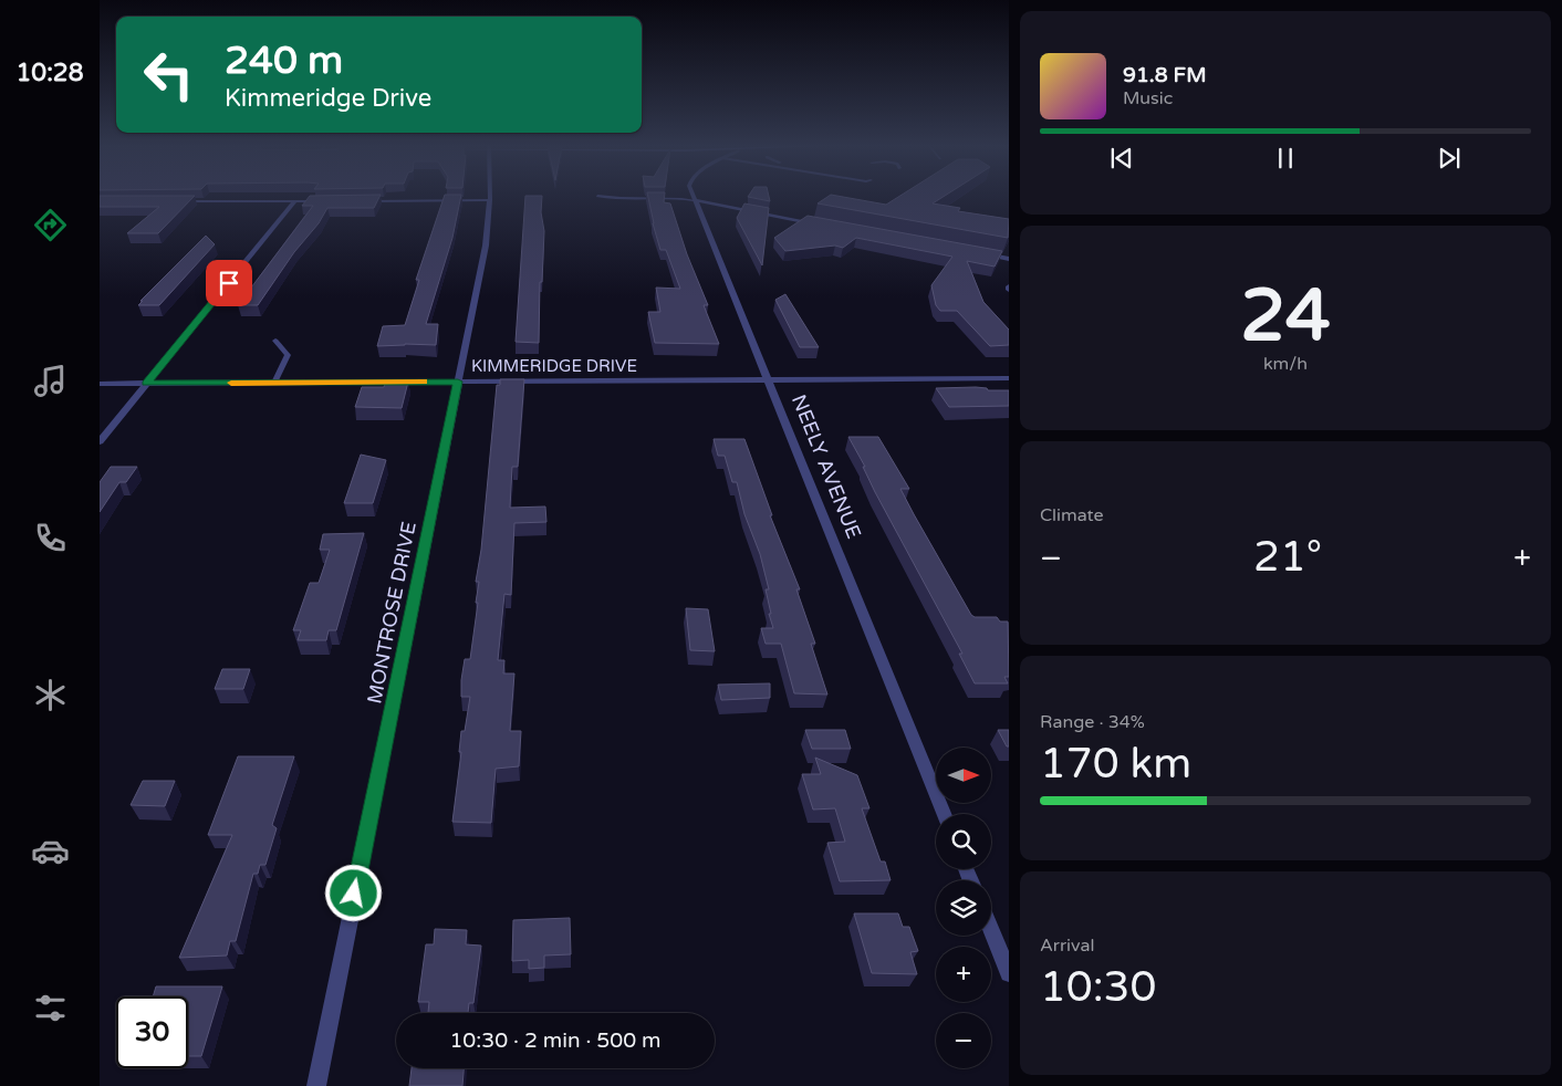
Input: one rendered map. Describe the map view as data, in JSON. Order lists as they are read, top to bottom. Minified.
{"streets":{"street":["KIMMERIDGE DRIVE","NEELY AVENUE","MONTROSE DRIVE"]},"crossings":[["KIMMERIDGE DRIVE","NEELY AVENUE"],["KIMMERIDGE DRIVE","MONTROSE DRIVE"]],"north":"right","page":{"tabs":"10:28","turn":["240 m","Kimmeridge Drive"],"song":["91.8 FM","Music"],"tile":[["24","km/h"],"Climate",["Range · 34%","170 km"],["Arrival","10:30"]],"heat":["−","21°","+"],"map_buttons":["+","−"],"limit":"30","trip":"10:30 · 2 min · 500 m"}}
